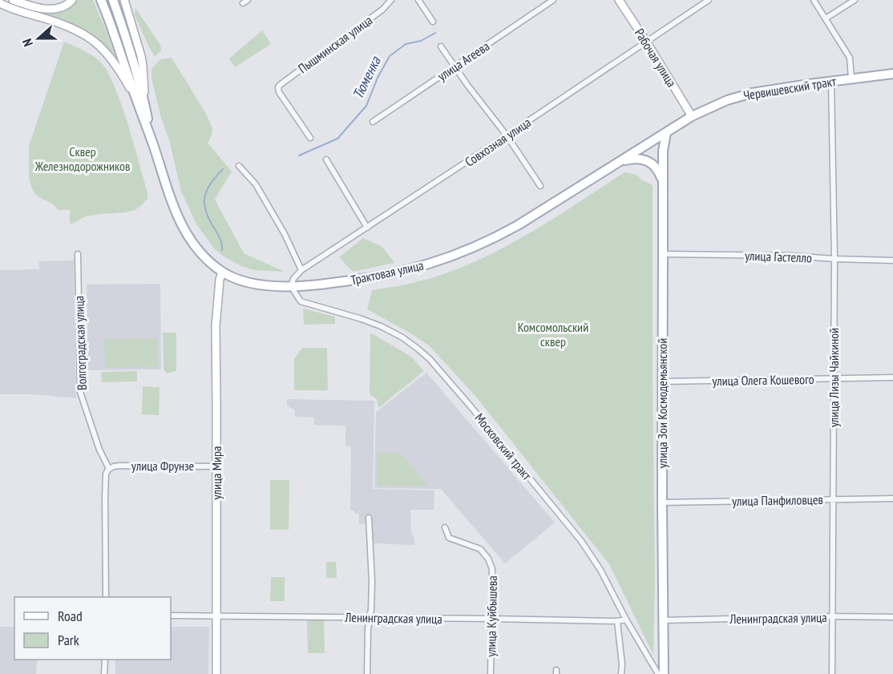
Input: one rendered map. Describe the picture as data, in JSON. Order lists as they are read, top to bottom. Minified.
{"streets":{"main road":["Червишевский тракт","Трактовая улица","улица Зои Космодемьянской"],"street":["Пышминская улица","Рабочая улица","улица Агеева","Совхозная улица","улица Гастелло","Волгоградская улица","улица Лизы Чайкиной","улица Олега Кошевого","Московский тракт","улица Фрунзе","улица Мира","улица Панфиловцев","улица Куйбышева","Ленинградская улица"]},"crossings":[["Рабочая улица","Червишевский тракт"],["Рабочая улица","Совхозная улица"],["Червишевский тракт","Трактовая улица"],["Червишевский тракт","улица Лизы Чайкиной"],["Червишевский тракт","улица Зои Космодемьянской"],["Совхозная улица","Трактовая улица"],["Совхозная улица","Московский тракт"],["улица Гастелло","улица Лизы Чайкиной"],["улица Гастелло","улица Зои Космодемьянской"],["Трактовая улица","улица Зои Космодемьянской"],["Трактовая улица","Московский тракт"],["Трактовая улица","улица Мира"],["Волгоградская улица","улица Фрунзе"],["улица Лизы Чайкиной","улица Олега Кошевого"],["улица Лизы Чайкиной","улица Панфиловцев"],["улица Лизы Чайкиной","Ленинградская улица"],["улица Олега Кошевого","улица Зои Космодемьянской"],["улица Зои Космодемьянской","улица Панфиловцев"],["улица Зои Космодемьянской","Ленинградская улица"],["Московский тракт","Ленинградская улица"],["улица Фрунзе","улица Мира"],["улица Мира","Ленинградская улица"],["улица Куйбышева","Ленинградская улица"]],"water":["Тюменка"],"parks":["Сквер Железнодорожников","Комсомольский сквер"],"legend":["Road","Park"],"north":"left"}
